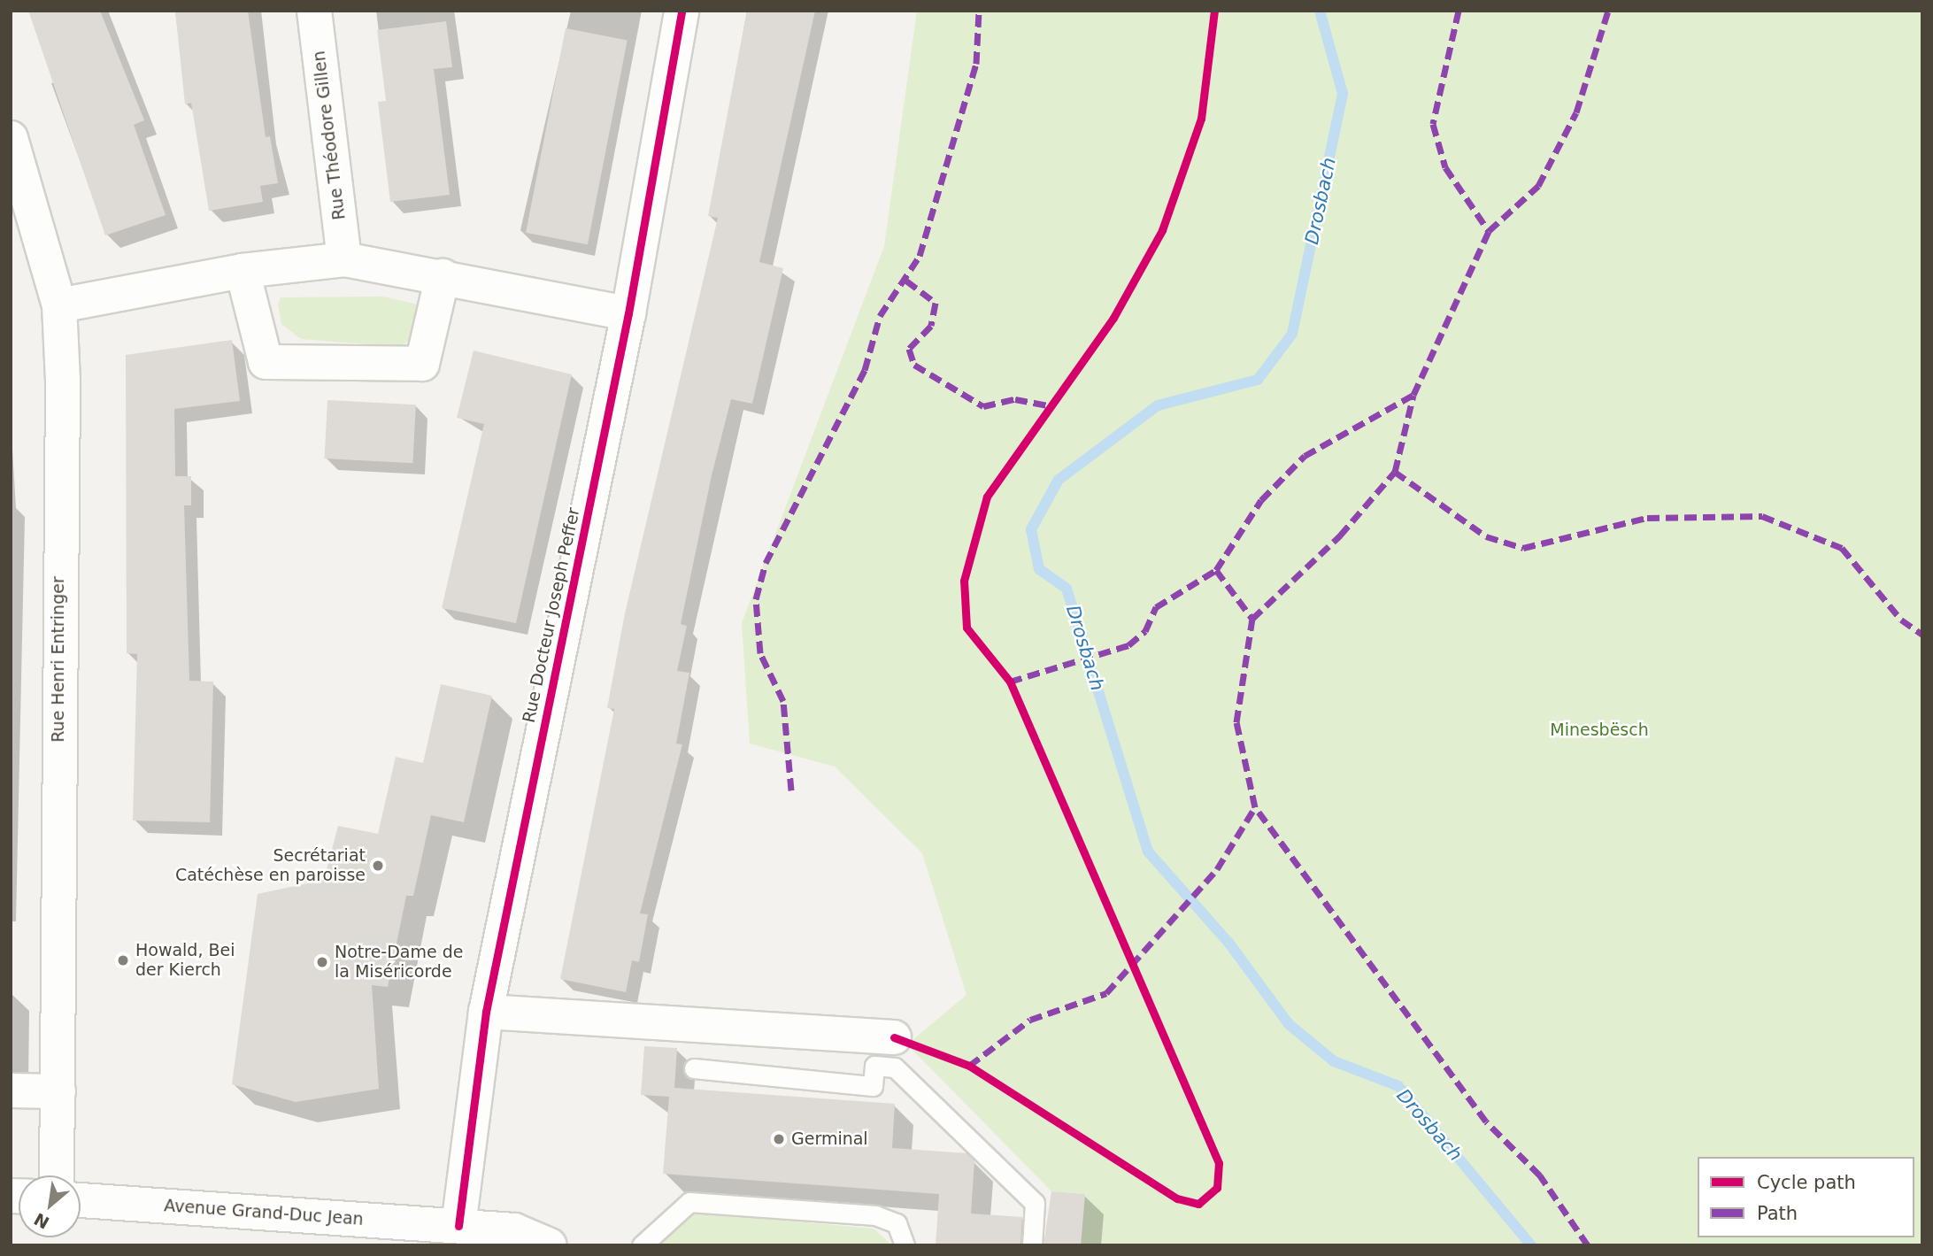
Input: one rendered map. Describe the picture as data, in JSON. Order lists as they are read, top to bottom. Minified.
{"streets":{"street":["Rue Théodore Gillen","Rue Docteur Joseph Peffer","Rue Henri Entringer","Avenue Grand-Duc Jean"]},"crossings":[["Rue Docteur Joseph Peffer","Avenue Grand-Duc Jean"]],"water":["Drosbach"],"parks":["Minesbësch"],"places":["Secrétariat Catéchèse en paroisse","Howald, Bei der Kierch","Notre-Dame de la Miséricorde","Germinal"],"legend":["Cycle path","Path"],"north":"bottom left"}
